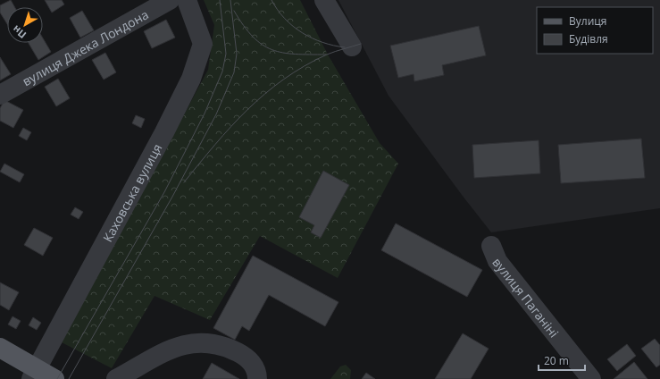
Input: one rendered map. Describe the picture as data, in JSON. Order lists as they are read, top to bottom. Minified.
{"streets":{"street":["вулиця Джека Лондона","Каховська вулиця","вулиця Паганіні"]},"legend":["Вулиця","Будівля"],"scale_bar":"20 m","north":"bottom left"}
